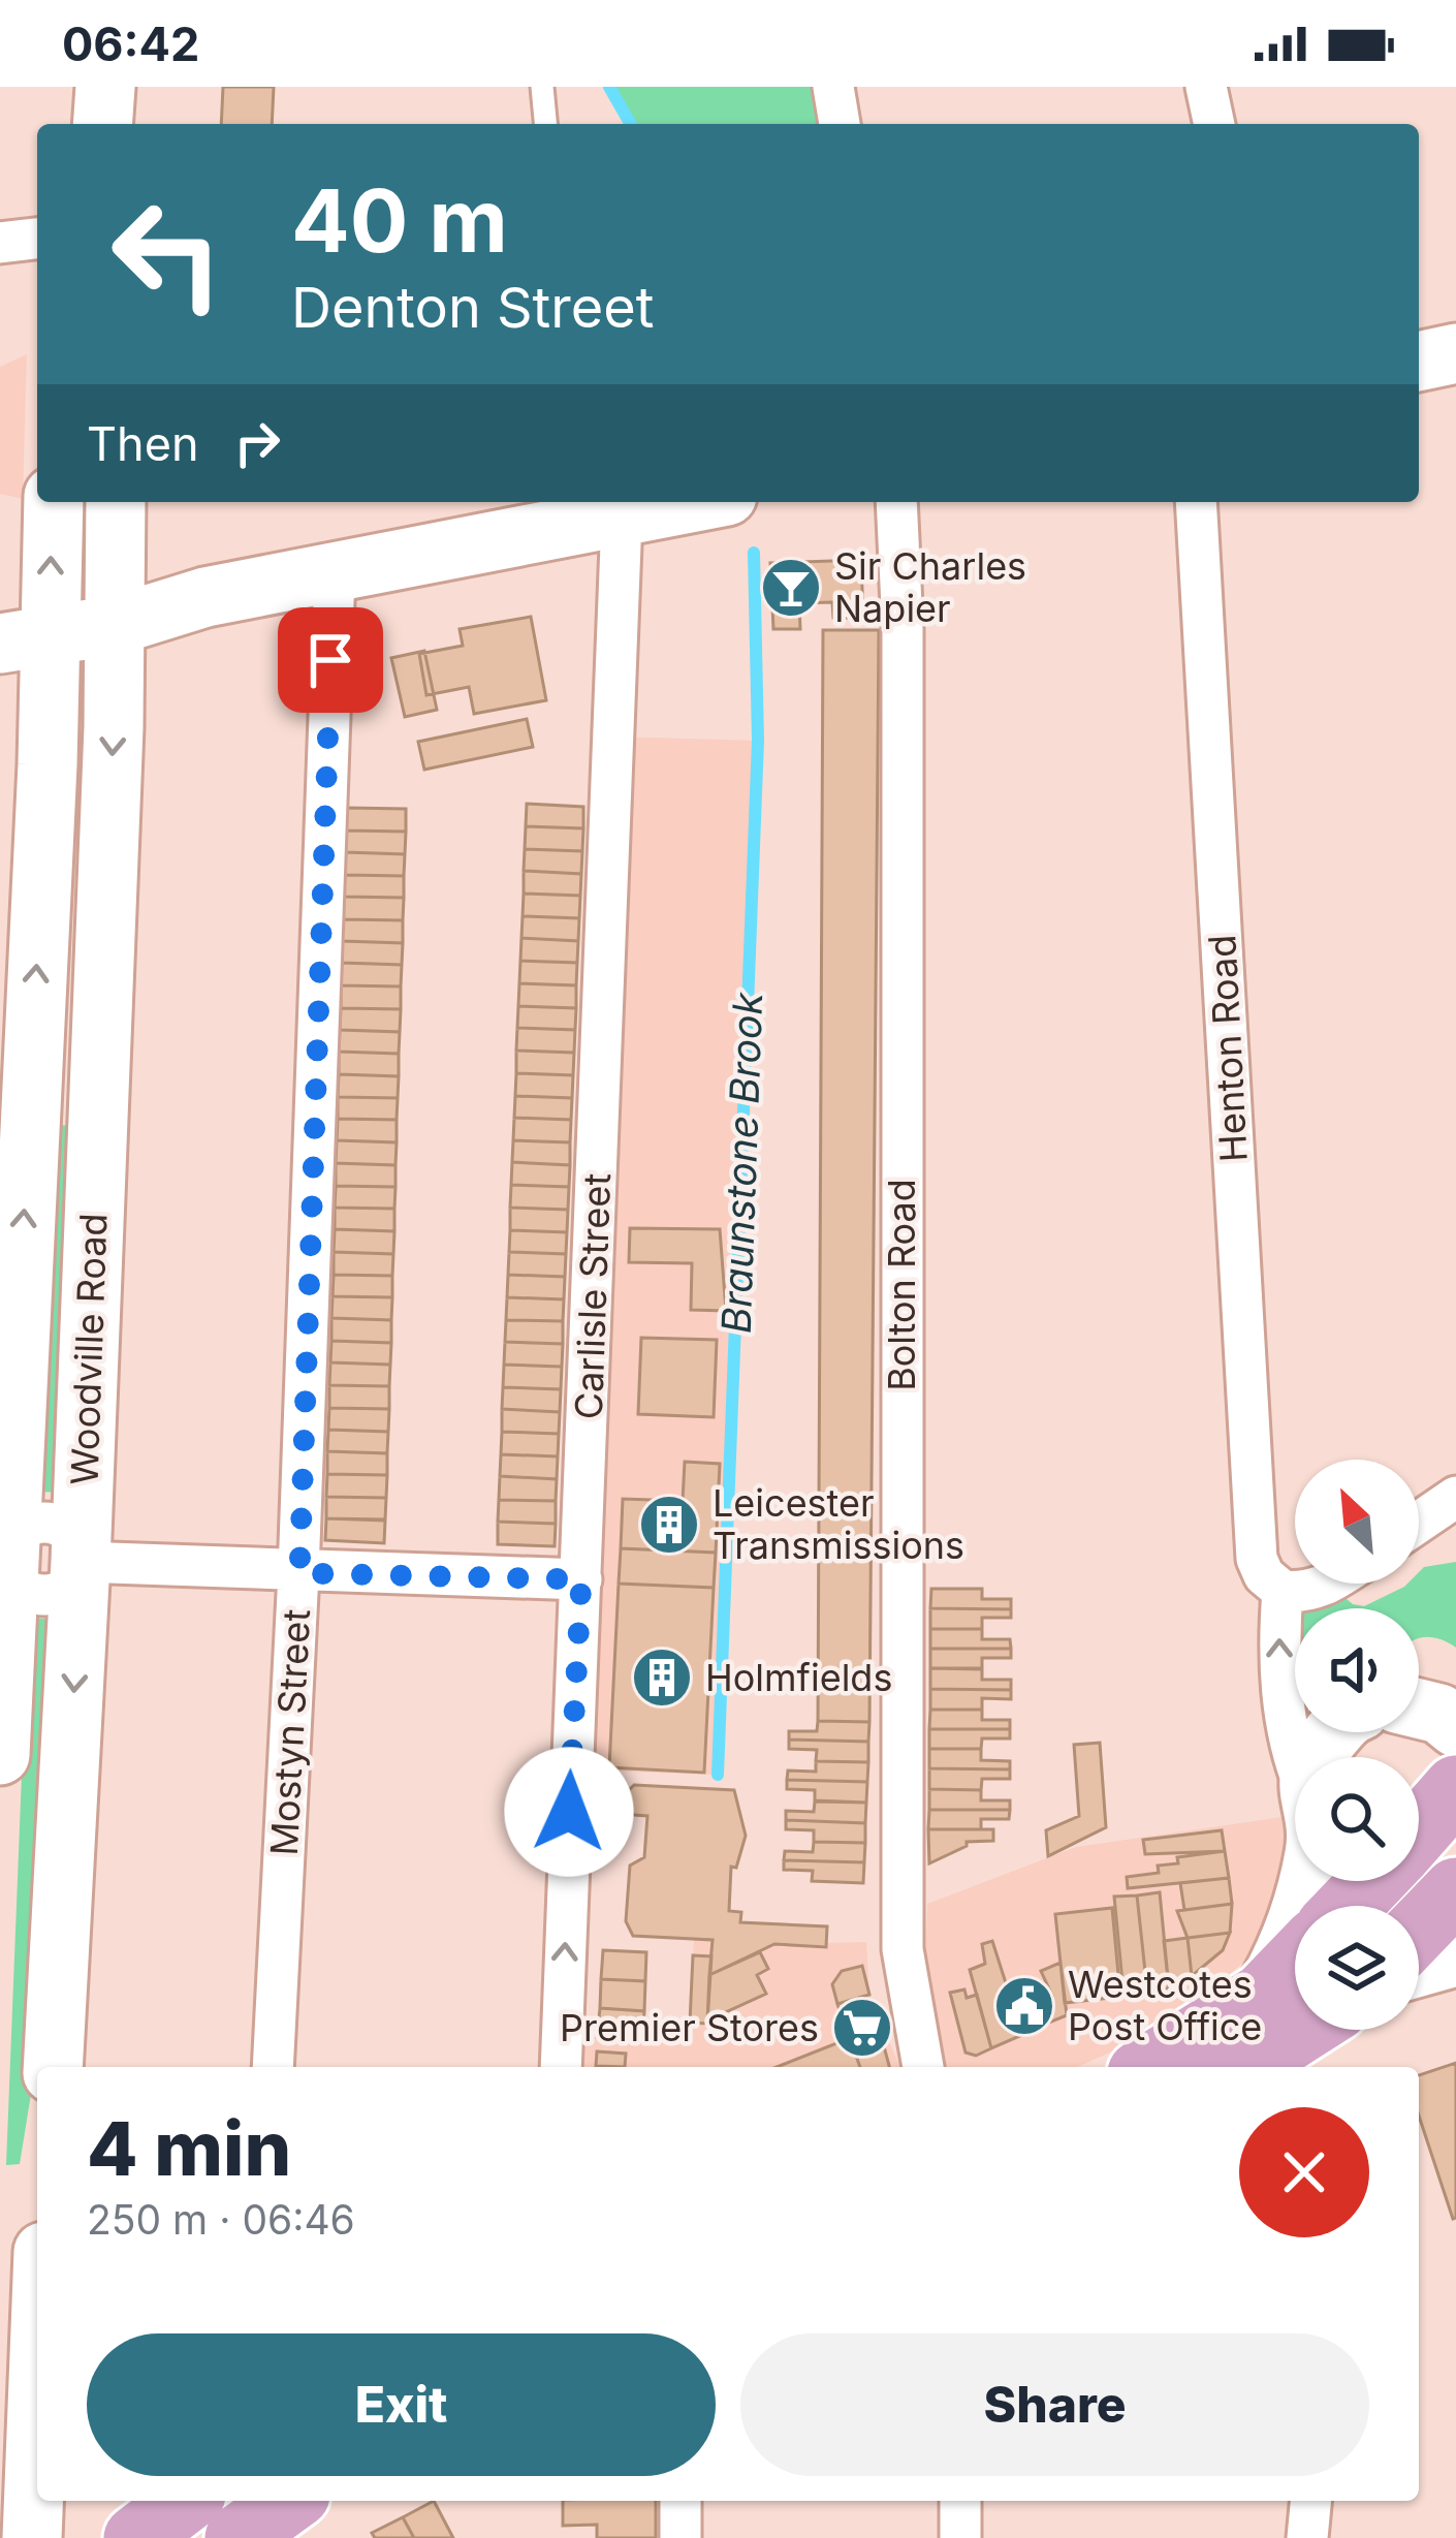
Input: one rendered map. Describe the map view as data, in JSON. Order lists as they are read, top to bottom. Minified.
{"streets":{"street":["Henton Road","Bolton Road","Carlisle Street","Woodville Road","Mostyn Street"]},"water":["Braunstone Brook"],"places":{"bar":["Sir Charles Napier"],"building":["Leicester Transmissions","Holmfields"],"public building":["Westcotes Post Office"],"supermarket":["Premier Stores"]},"north":"top left","page":{"status":"06:42","turn":["40 m","Denton Street"],"then":"Then","heading":["4 min","250 m · 06:46"],"buttons":["Exit","Share"]}}
